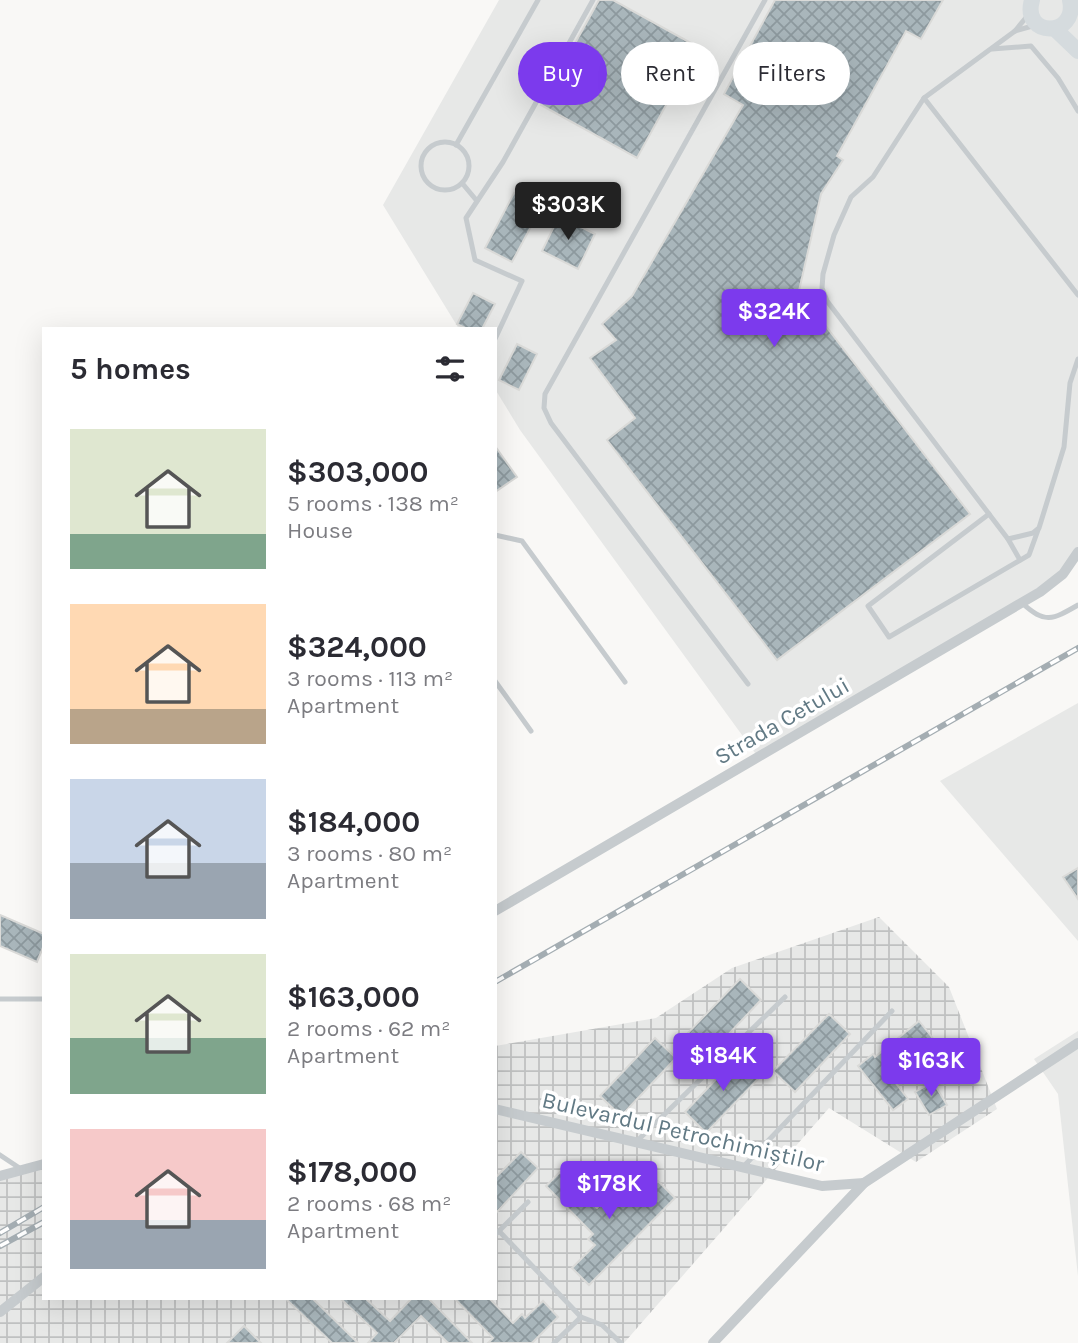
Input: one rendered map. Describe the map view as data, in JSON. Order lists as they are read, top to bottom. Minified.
{"streets":{"street":["Strada Cetului","Bulevardul Petrochimiștilor"]},"page":{"chip":["Buy","Rent","Filters"],"price":["$303K","$324K","$184K","$163K","$178K"],"heading":"5 homes","list":[{"name":"$303,000","note":"5 rooms · 138 m² · House"},{"name":"$324,000","note":"3 rooms · 113 m² · Apartment"},{"name":"$184,000","note":"3 rooms · 80 m² · Apartment"},{"name":"$163,000","note":"2 rooms · 62 m² · Apartment"},{"name":"$178,000","note":"2 rooms · 68 m² · Apartment"}]}}
